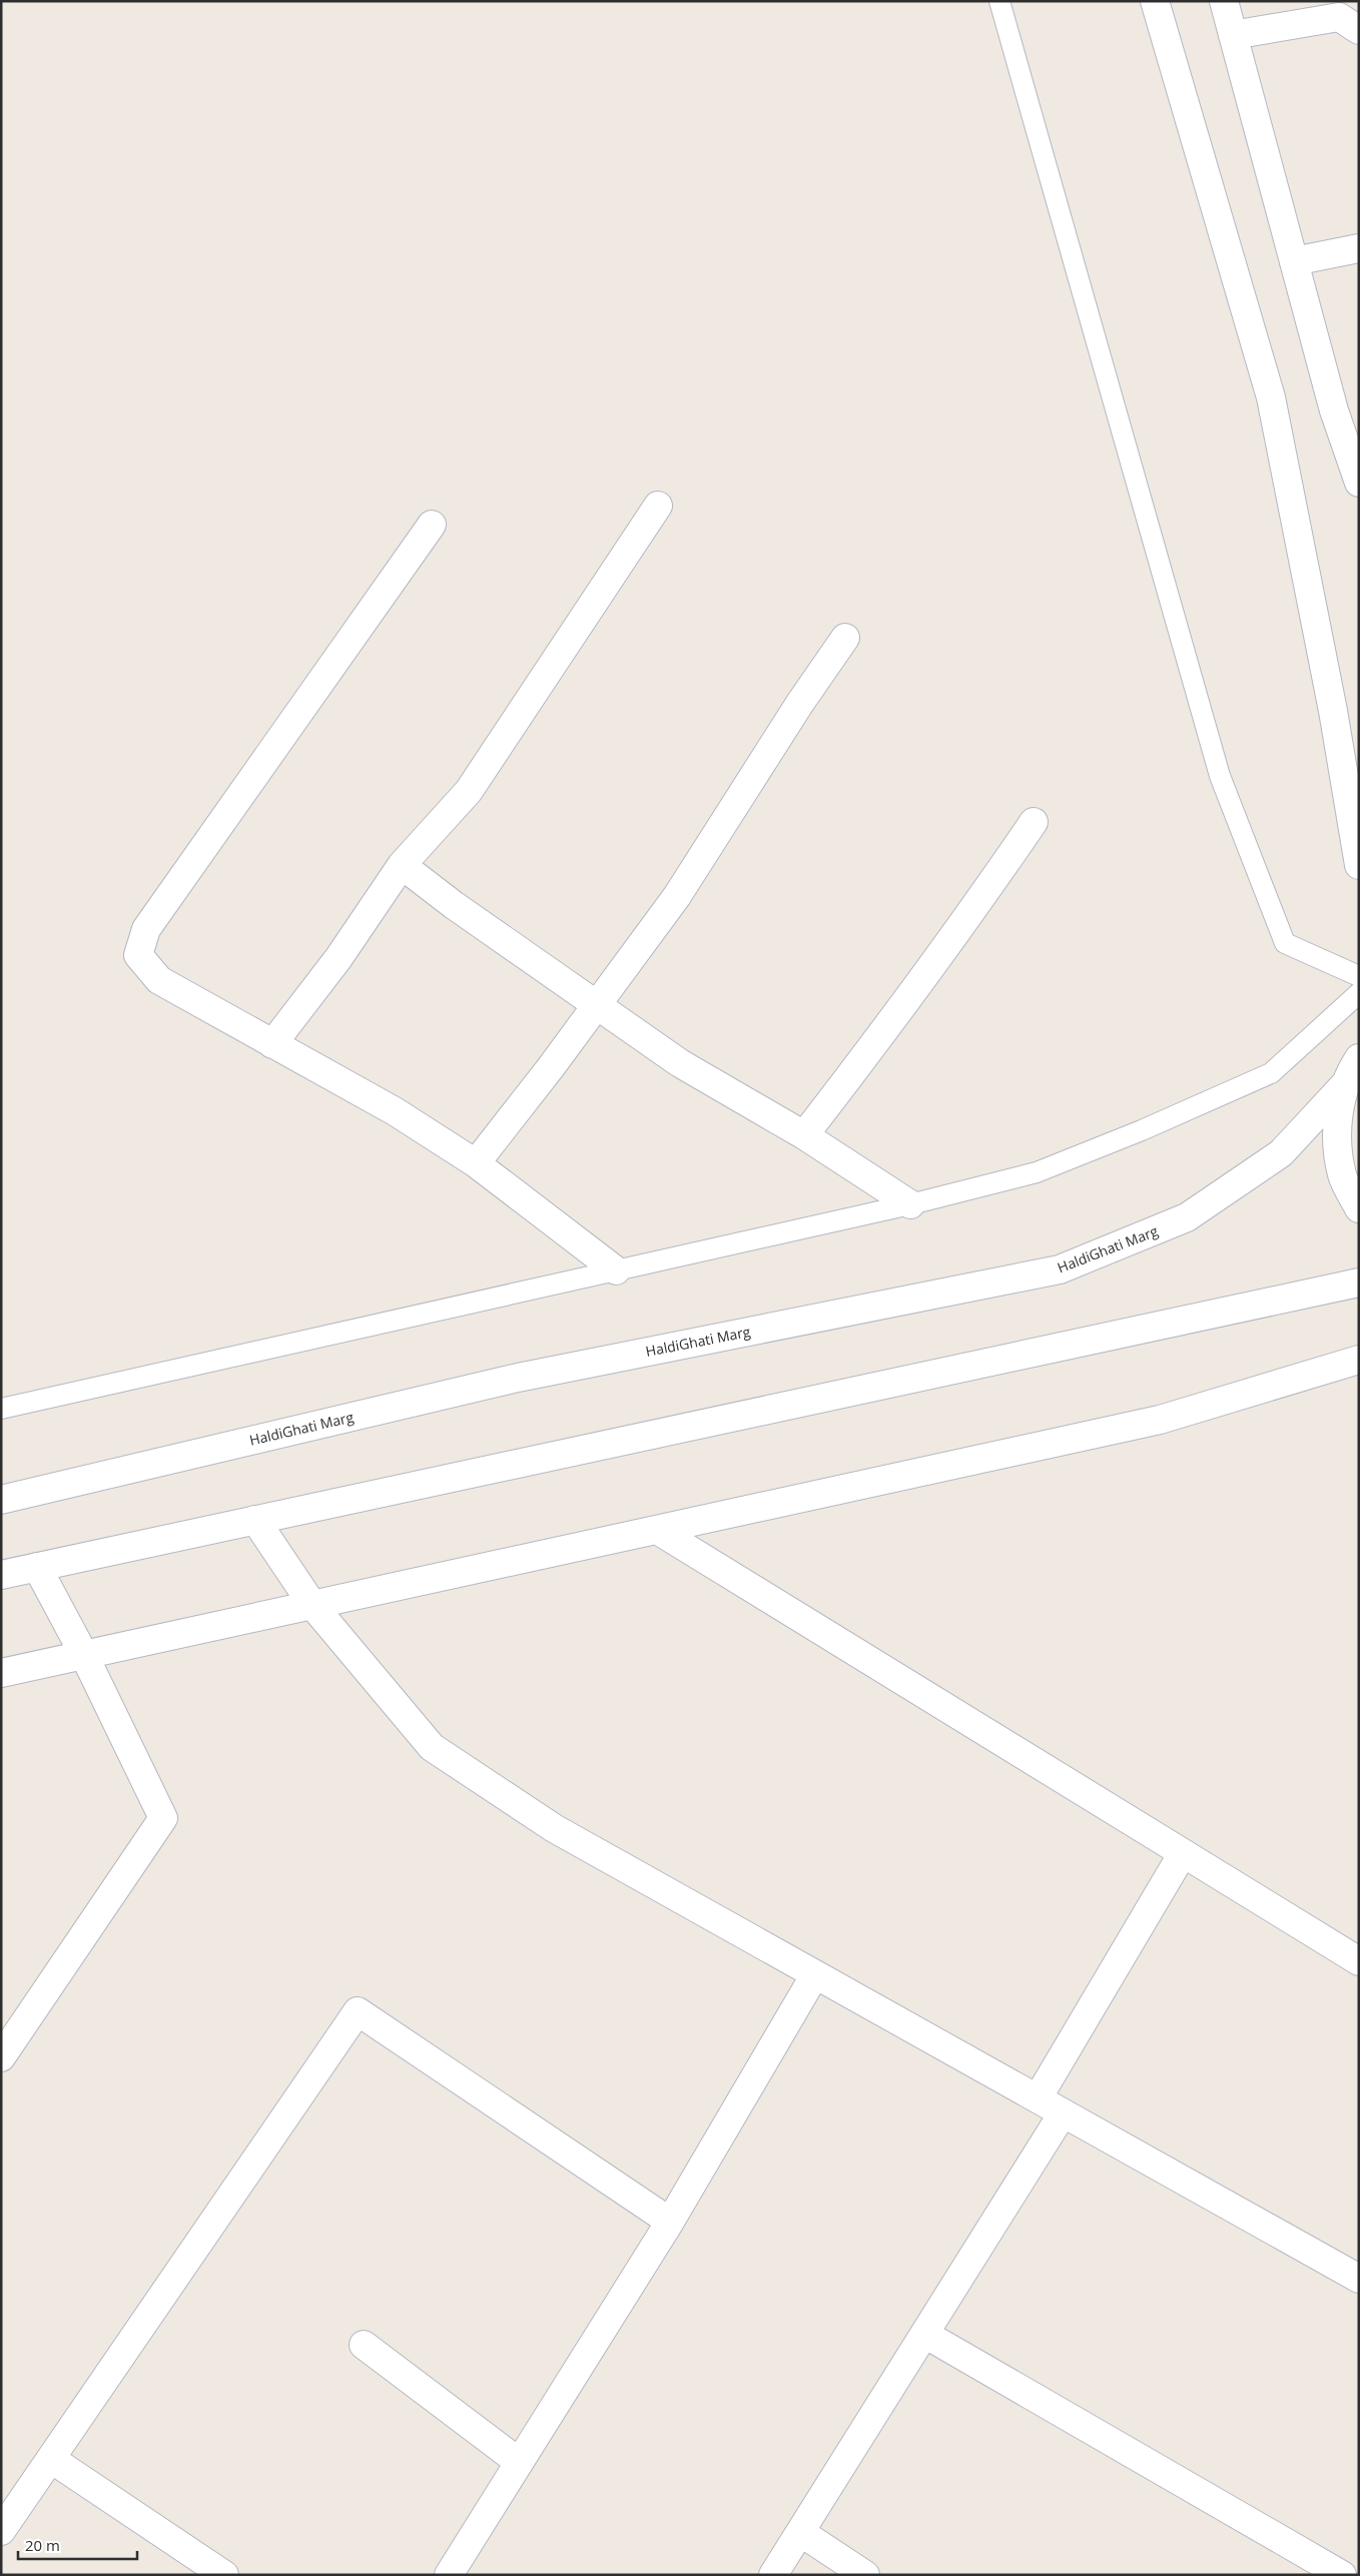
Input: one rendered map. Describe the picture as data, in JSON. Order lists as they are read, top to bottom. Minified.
{"streets":{"street":["HaldiGhati Marg"]},"scale_bar":"20 m"}
